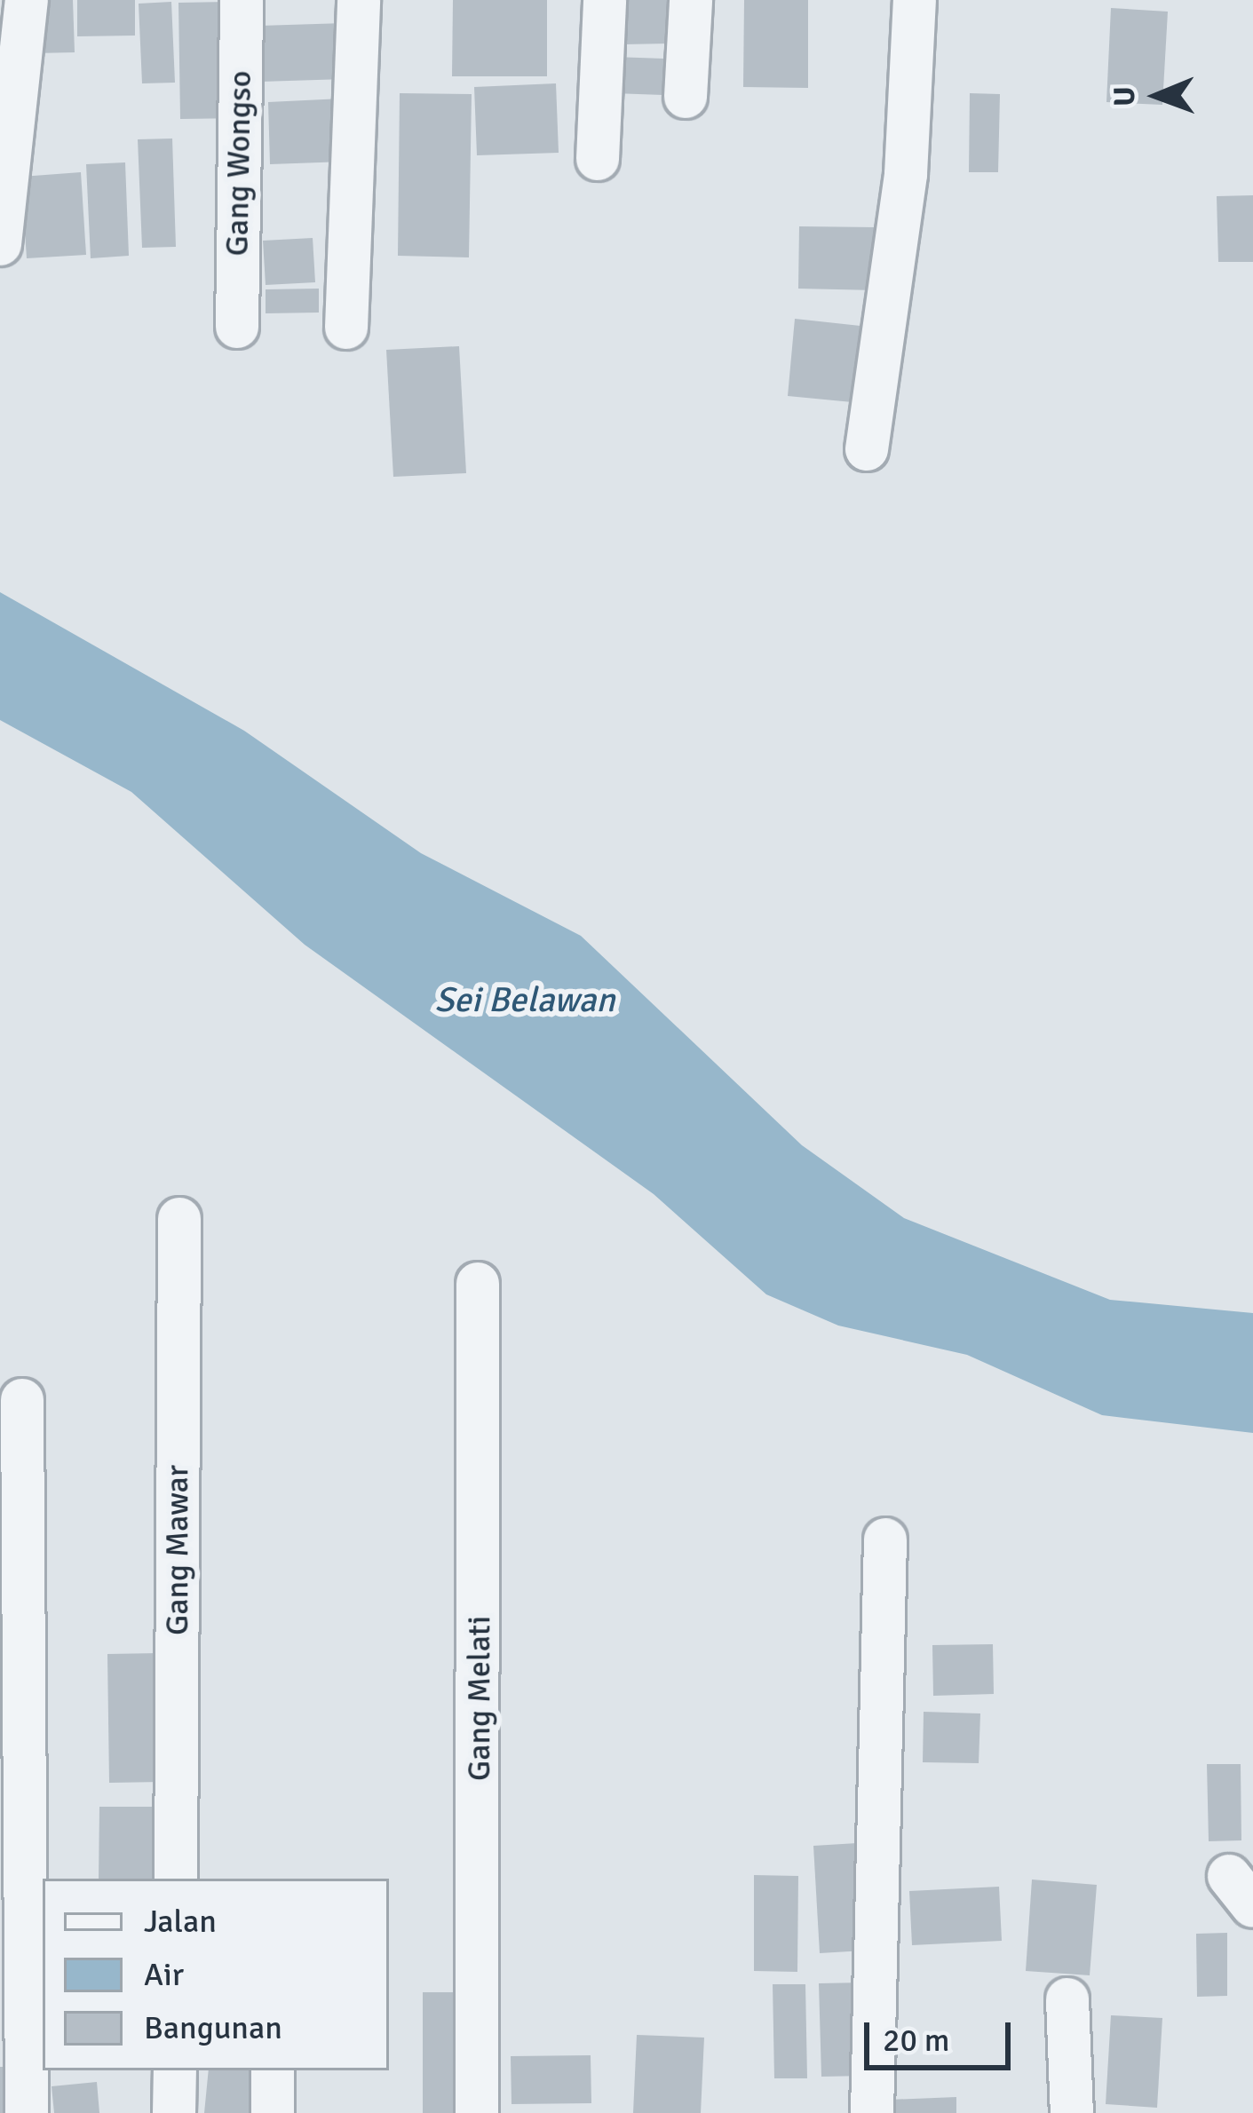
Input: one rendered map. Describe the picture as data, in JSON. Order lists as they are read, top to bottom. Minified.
{"streets":{"street":["Gang Wongso","Gang Mawar","Gang Melati"]},"water":["Sei Belawan"],"legend":["Jalan","Air","Bangunan"],"scale_bar":"20 m","north":"left"}
